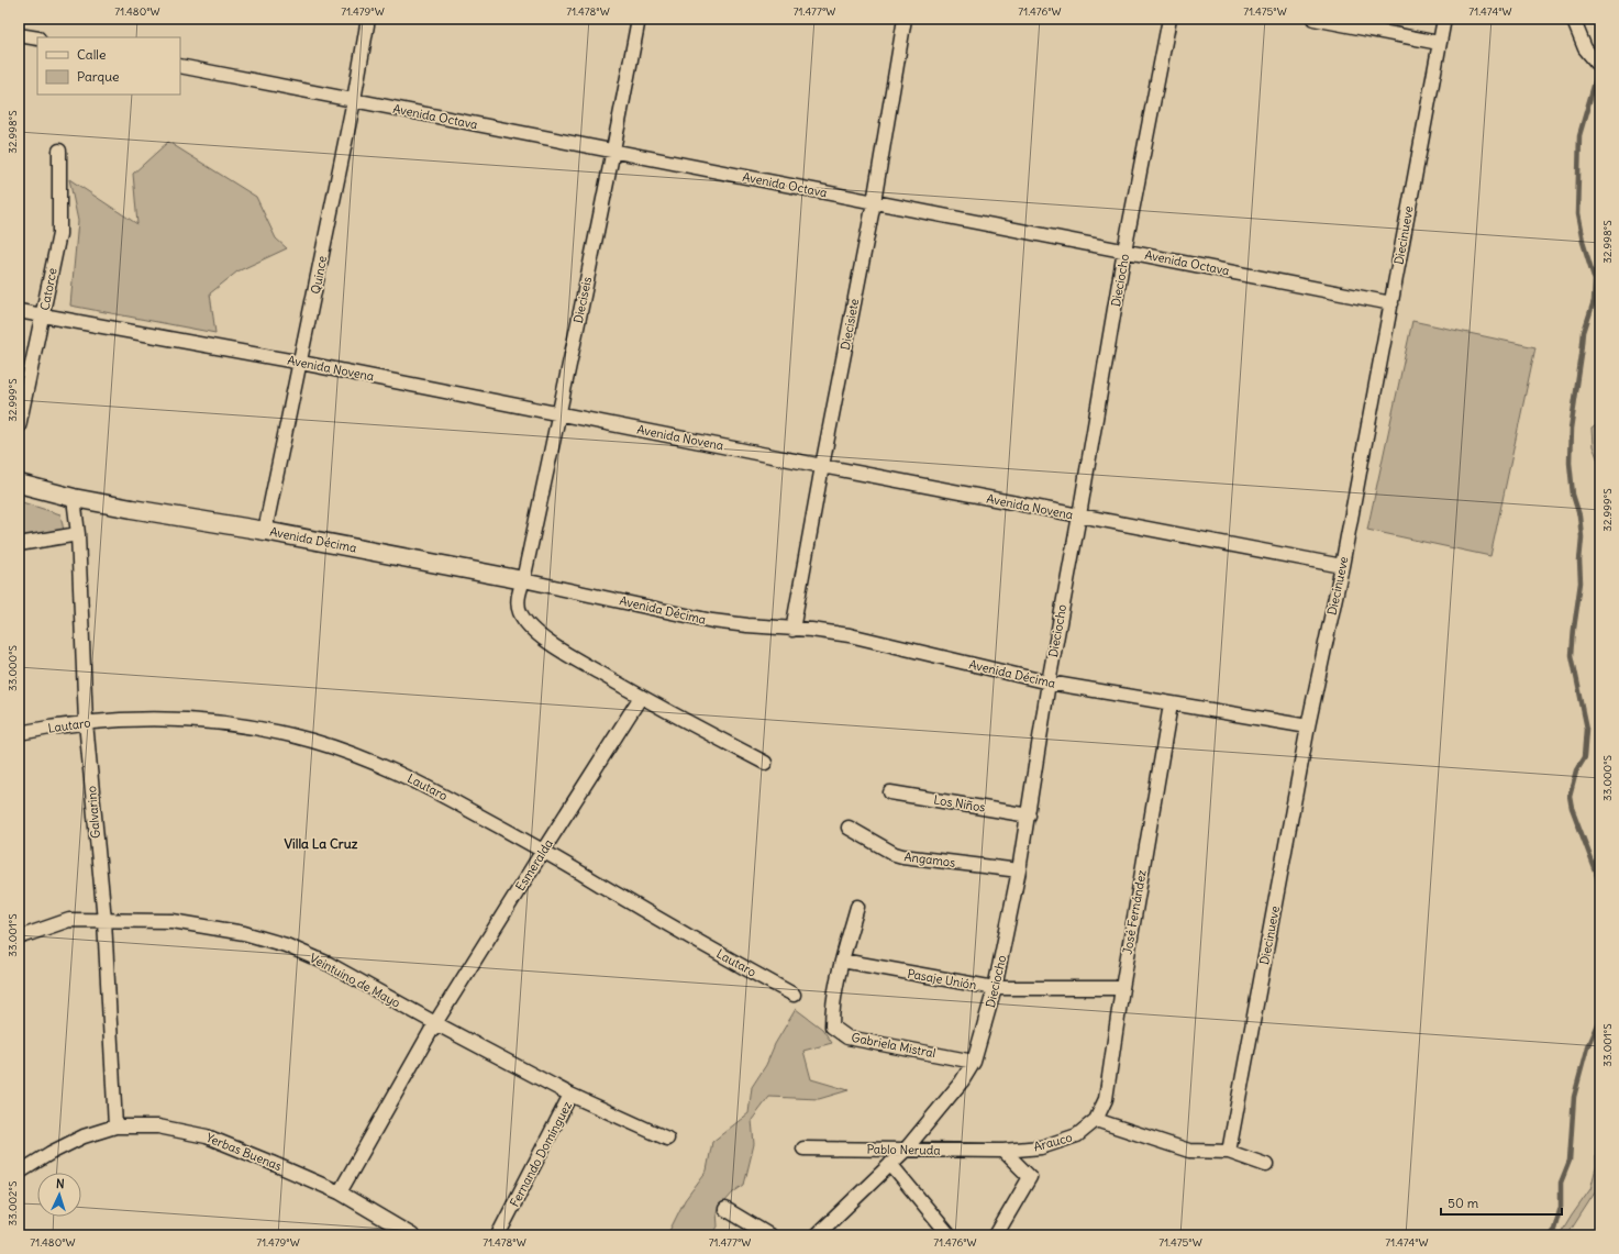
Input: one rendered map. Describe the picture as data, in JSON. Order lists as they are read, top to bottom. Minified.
{"streets":{"street":["Avenida Octava","Diecinueve","Quince","Dieciocho","Catorce","Dieciseis","Diecisiete","Avenida Novena","Avenida Décima","Lautaro","Los Niños","Galvarino","Angamos","Esmeralda","José Fernández","Pasaje Unión","Veintuino de Mayo","Gabriela Mistral","Arauco","Pablo Neruda","Yerbas Buenas","Fernando Domínguez"]},"crossings":[["Avenida Octava","Diecinueve"],["Avenida Octava","Quince"],["Avenida Octava","Dieciocho"],["Avenida Octava","Dieciseis"],["Avenida Octava","Diecisiete"],["Diecinueve","Avenida Novena"],["Diecinueve","Avenida Décima"],["Quince","Avenida Novena"],["Quince","Avenida Décima"],["Dieciocho","Avenida Novena"],["Dieciocho","Avenida Décima"],["Dieciocho","Los Niños"],["Dieciocho","Angamos"],["Dieciocho","Pasaje Unión"],["Dieciocho","Gabriela Mistral"],["Dieciocho","Pablo Neruda"],["Catorce","Avenida Novena"],["Dieciseis","Avenida Novena"],["Dieciseis","Avenida Décima"],["Diecisiete","Avenida Novena"],["Diecisiete","Avenida Décima"],["Avenida Décima","Galvarino"],["Avenida Décima","José Fernández"],["Lautaro","Galvarino"],["Lautaro","Esmeralda"],["Galvarino","Veintuino de Mayo"],["Galvarino","Yerbas Buenas"],["Esmeralda","Veintuino de Mayo"],["Esmeralda","Yerbas Buenas"],["José Fernández","Pasaje Unión"],["José Fernández","Arauco"],["Pasaje Unión","Gabriela Mistral"],["Veintuino de Mayo","Fernando Domínguez"],["Arauco","Pablo Neruda"]],"districts":["Villa La Cruz"],"legend":["Calle","Parque"],"scale_bar":"50 m","north":"top","coordinates":["71.480°W","71.479°W","71.478°W","71.477°W","71.476°W","71.475°W","71.474°W","32.998°S","32.999°S","33.000°S","33.001°S","33.002°S"]}
